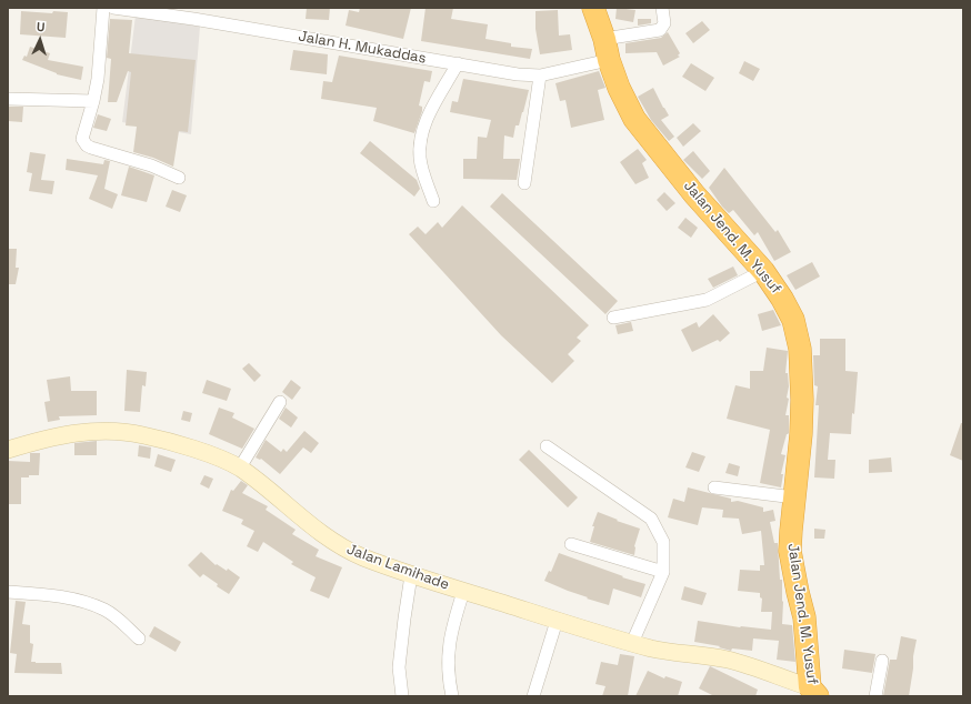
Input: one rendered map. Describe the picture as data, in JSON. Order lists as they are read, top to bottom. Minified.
{"streets":{"highway":["Jalan Jend. M. Yusuf"],"street":["Jalan H. Mukaddas","Jalan Lamihade"]},"crossings":[["Jalan H. Mukaddas","Jalan Jend. M. Yusuf"],["Jalan Jend. M. Yusuf","Jalan Lamihade"]],"north":"top"}
